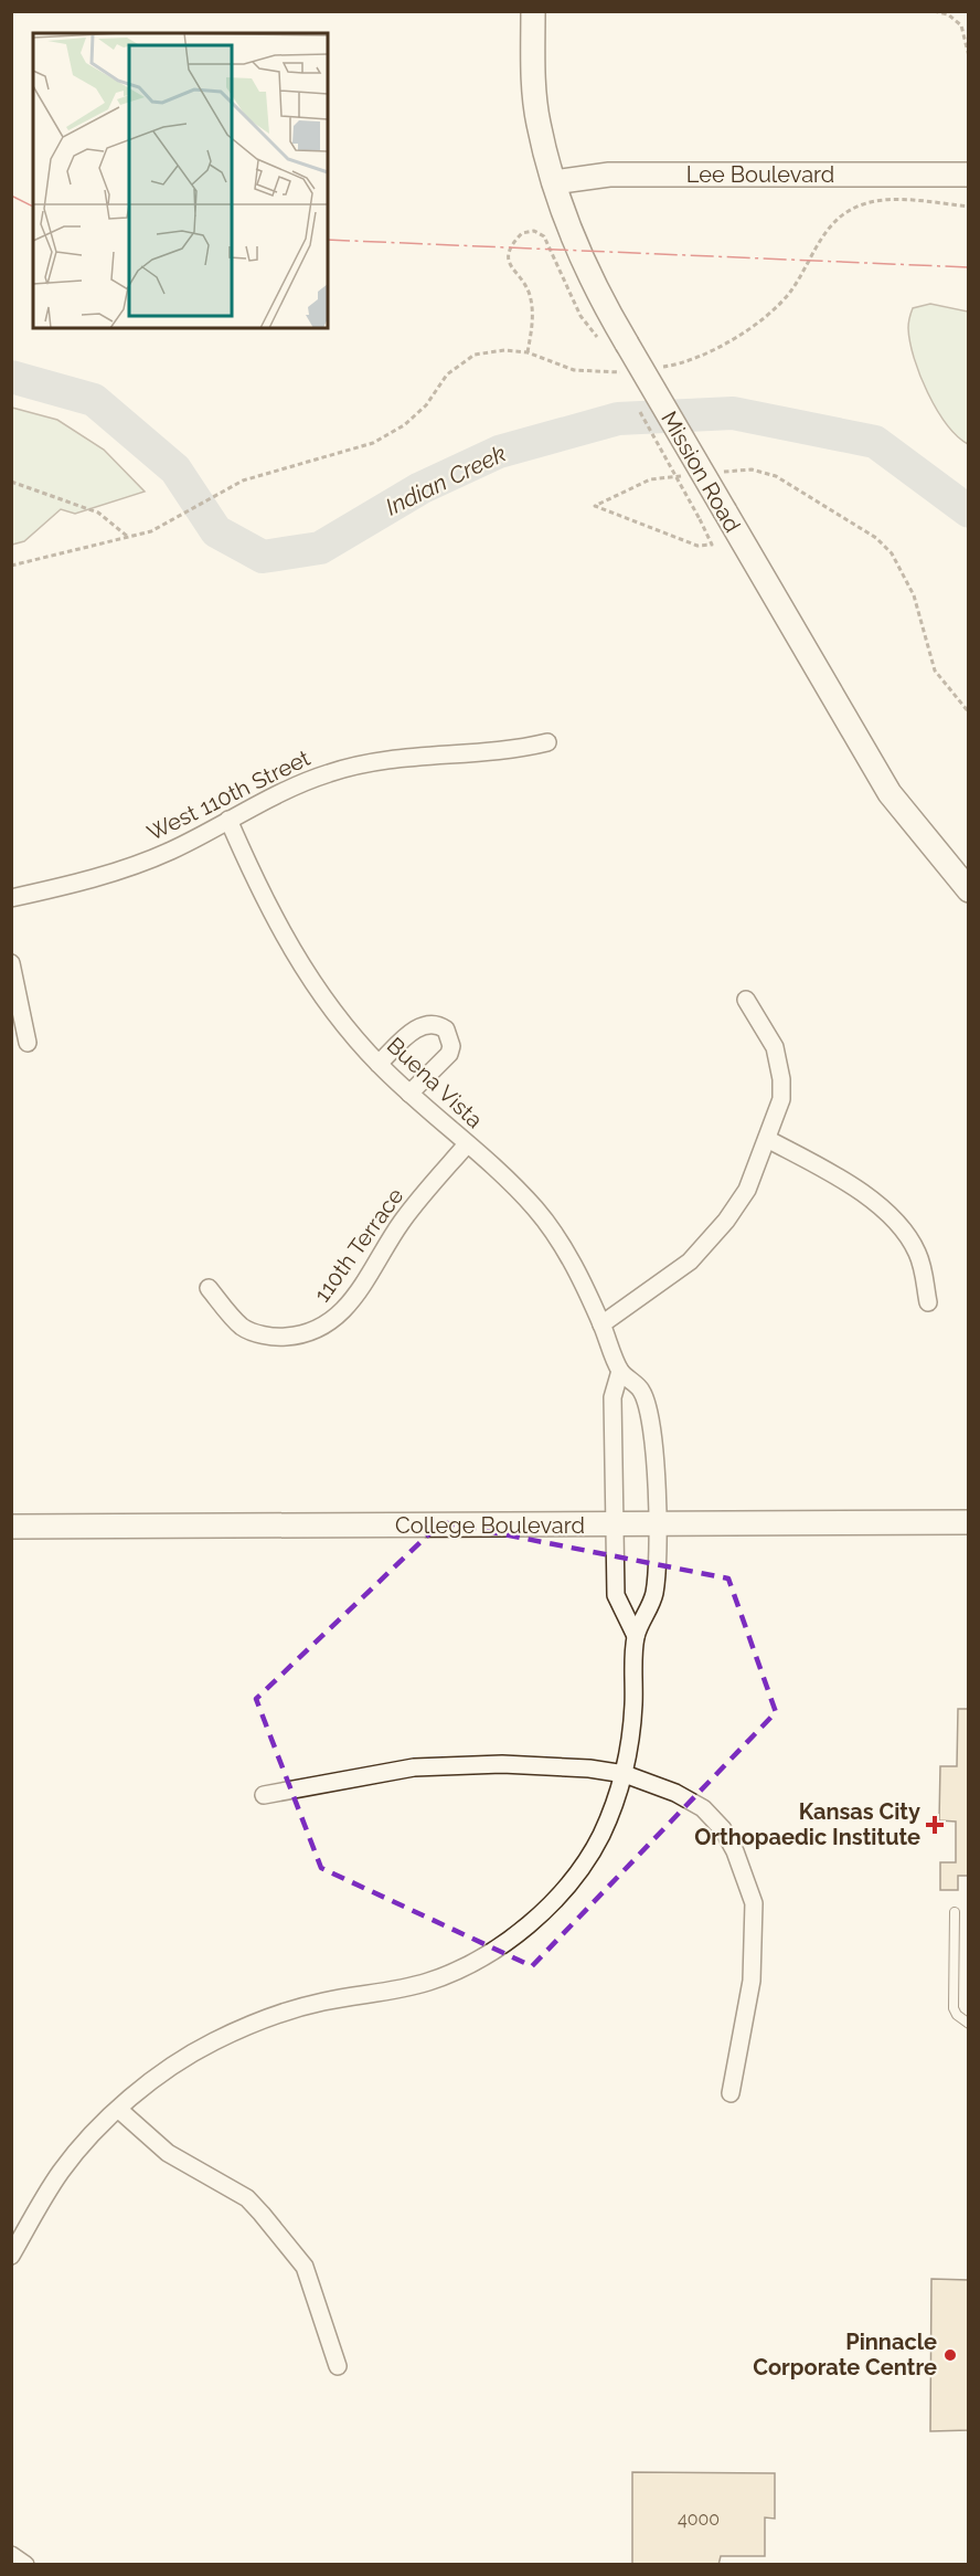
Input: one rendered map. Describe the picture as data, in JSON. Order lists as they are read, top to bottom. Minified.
{"streets":{"main road":["Lee Boulevard","Mission Road","College Boulevard"],"street":["West 110th Street","Buena Vista","110th Terrace"]},"crossings":[["Lee Boulevard","Mission Road"],["West 110th Street","Buena Vista"],["Buena Vista","110th Terrace"],["Buena Vista","College Boulevard"]],"water":["Indian Creek"],"places":{"health":["Kansas City Orthopaedic Institute"],"other":["Pinnacle Corporate Centre"]},"house_numbers":["4000"]}
